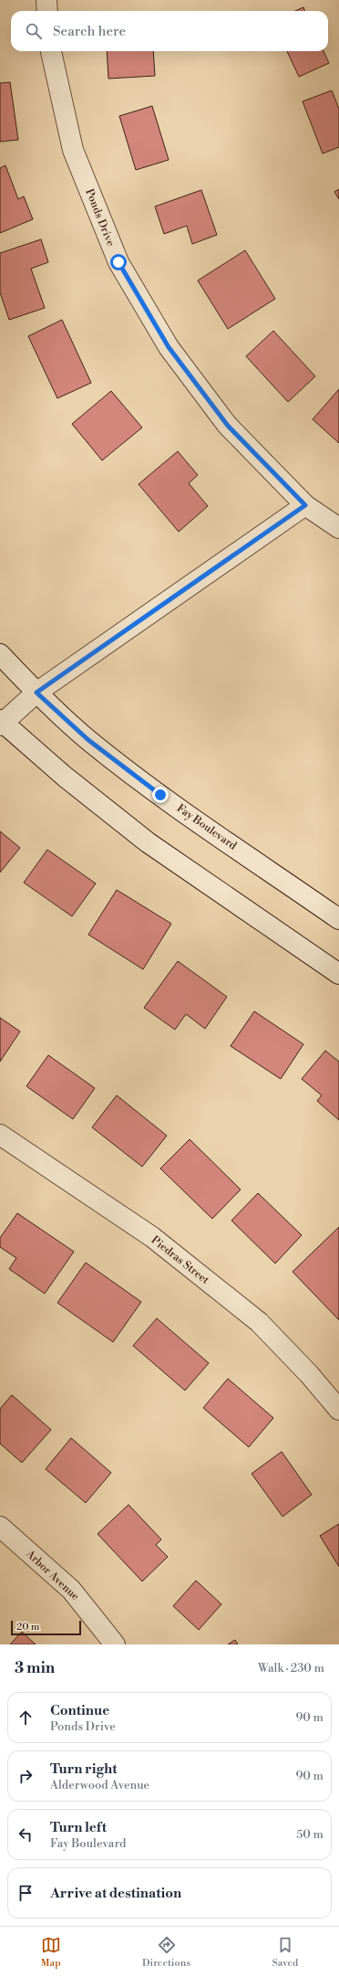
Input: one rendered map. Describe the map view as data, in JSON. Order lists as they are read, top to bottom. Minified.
{"streets":{"street":["Ponds Drive","Fay Boulevard","Piedras Street","Arbor Avenue"]},"scale_bar":"20 m","page":{"search":"Search here","scale":"20 m","heading":["3 min","Walk · 230 m"],"list":[["Continue","Ponds Drive","90 m"],["Turn right","Alderwood Avenue","90 m"],["Turn left","Fay Boulevard","50 m"],"Arrive at destination"],"nav":["Map","Directions","Saved"]}}
